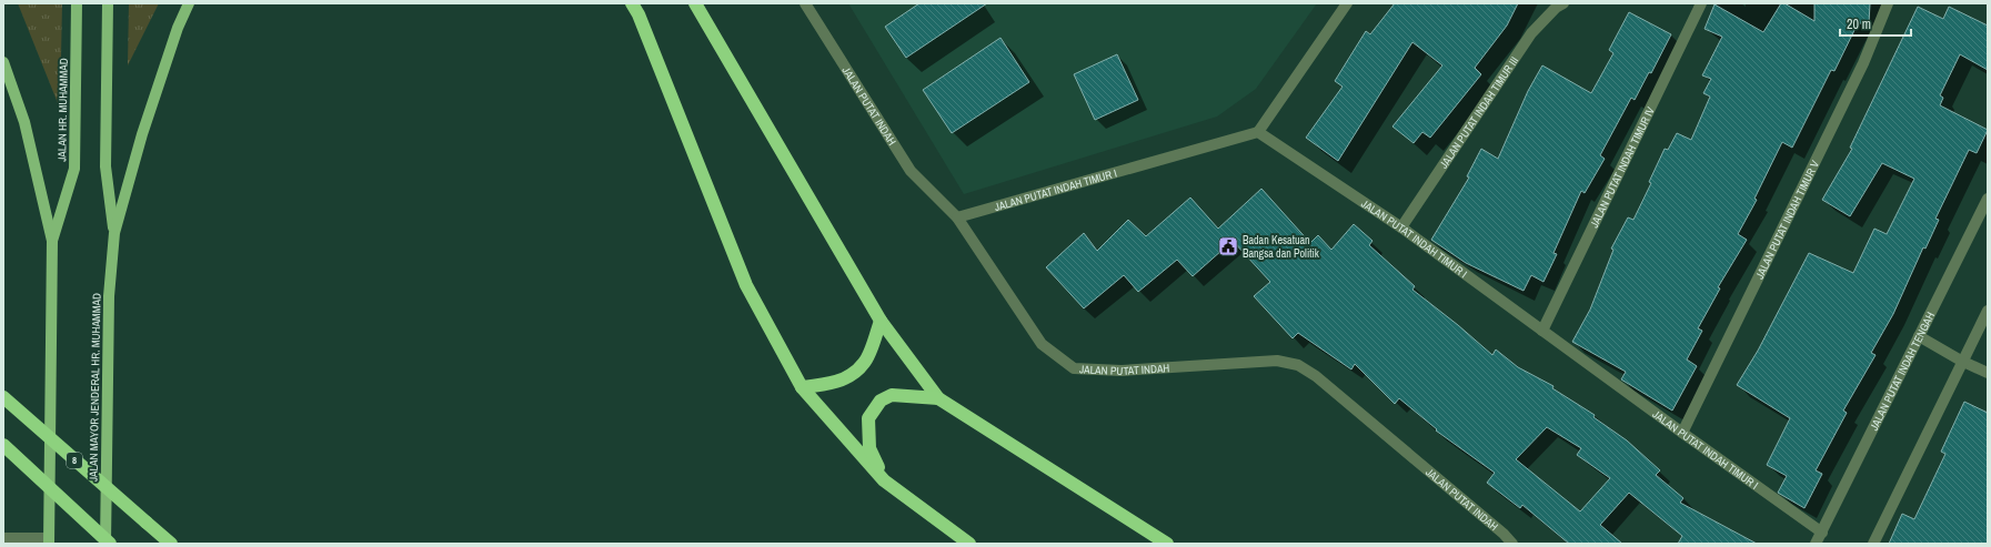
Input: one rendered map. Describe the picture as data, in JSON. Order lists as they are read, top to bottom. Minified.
{"streets":{"highway":["8"],"main road":["JALAN HR. MUHAMMAD","JALAN MAYOR JENDERAL HR. MUHAMMAD"],"street":["JALAN PUTAT INDAH","JALAN PUTAT INDAH TIMUR III","JALAN PUTAT INDAH TIMUR IV","JALAN PUTAT INDAH TIMUR I","JALAN PUTAT INDAH TIMUR V","JALAN PUTAT INDAH TENGAH"]},"crossings":[["JALAN PUTAT INDAH","JALAN PUTAT INDAH TIMUR I"],["JALAN PUTAT INDAH TIMUR III","JALAN PUTAT INDAH TIMUR I"],["JALAN PUTAT INDAH TIMUR IV","JALAN PUTAT INDAH TIMUR I"],["JALAN PUTAT INDAH TIMUR I","JALAN PUTAT INDAH TIMUR V"],["JALAN PUTAT INDAH TIMUR I","JALAN PUTAT INDAH TENGAH"]],"places":{"public building":["Badan Kesatuan Bangsa dan Politik"]},"scale_bar":"20 m"}
